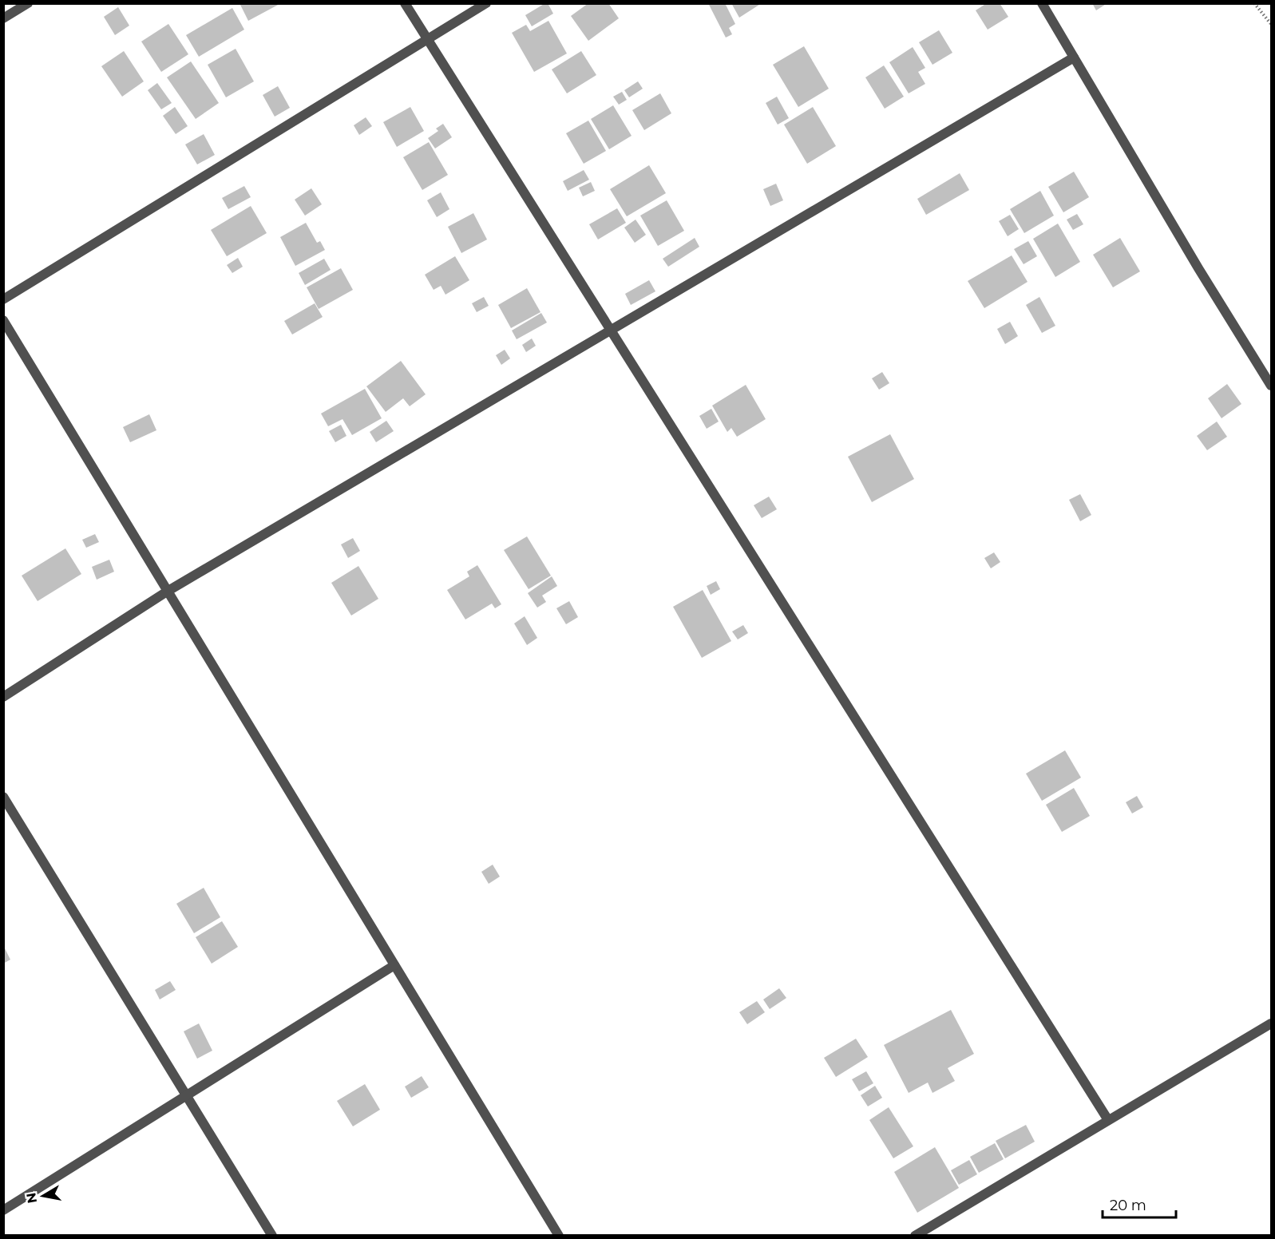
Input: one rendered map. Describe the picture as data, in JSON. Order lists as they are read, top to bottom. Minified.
{"scale_bar":"20 m","north":"left"}
